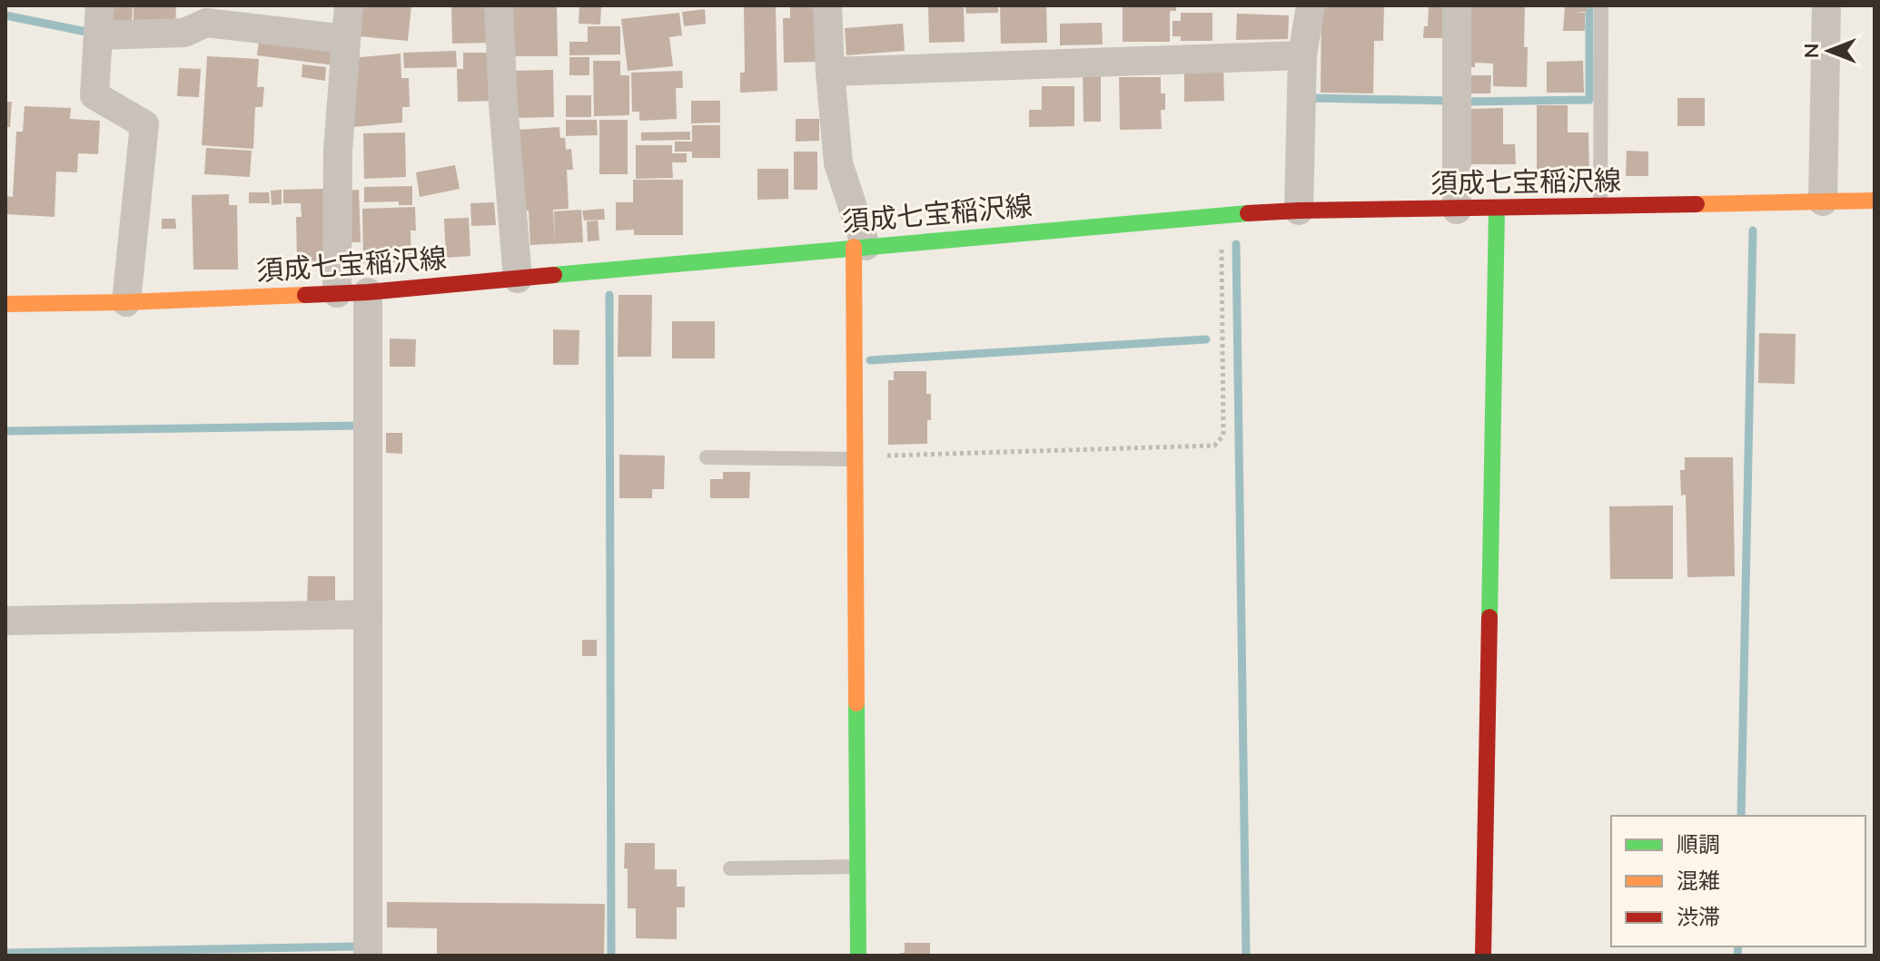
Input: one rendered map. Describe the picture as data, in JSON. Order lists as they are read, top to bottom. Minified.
{"streets":{"main road":["須成七宝稲沢線"]},"legend":["順調","混雑","渋滞"],"north":"left"}
